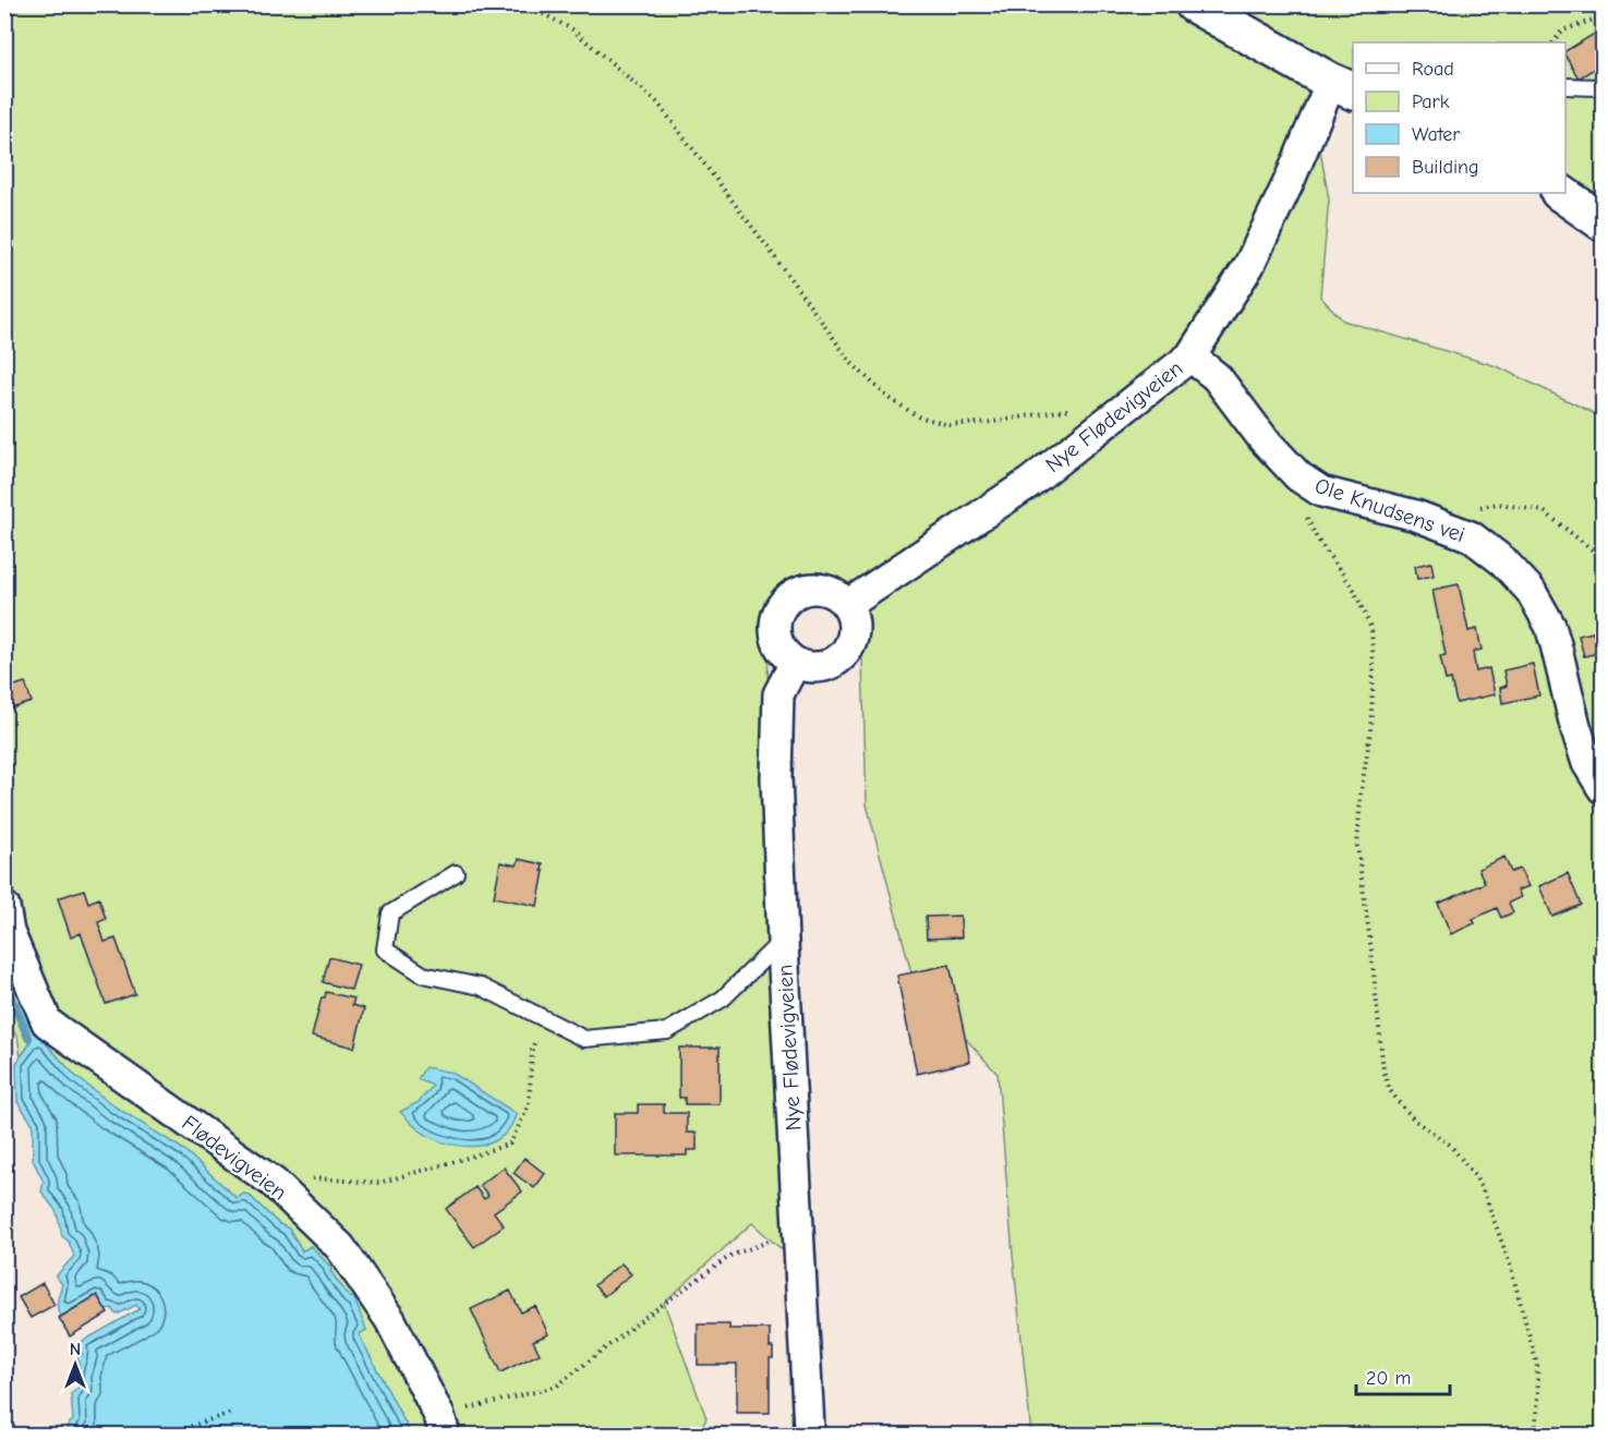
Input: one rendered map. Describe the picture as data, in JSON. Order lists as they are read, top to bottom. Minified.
{"streets":{"street":["Nye Flødevigveien","Ole Knudsens vei","Flødevigveien"]},"crossings":[["Nye Flødevigveien","Ole Knudsens vei"]],"legend":["Road","Park","Water","Building"],"scale_bar":"20 m","north":"top"}
